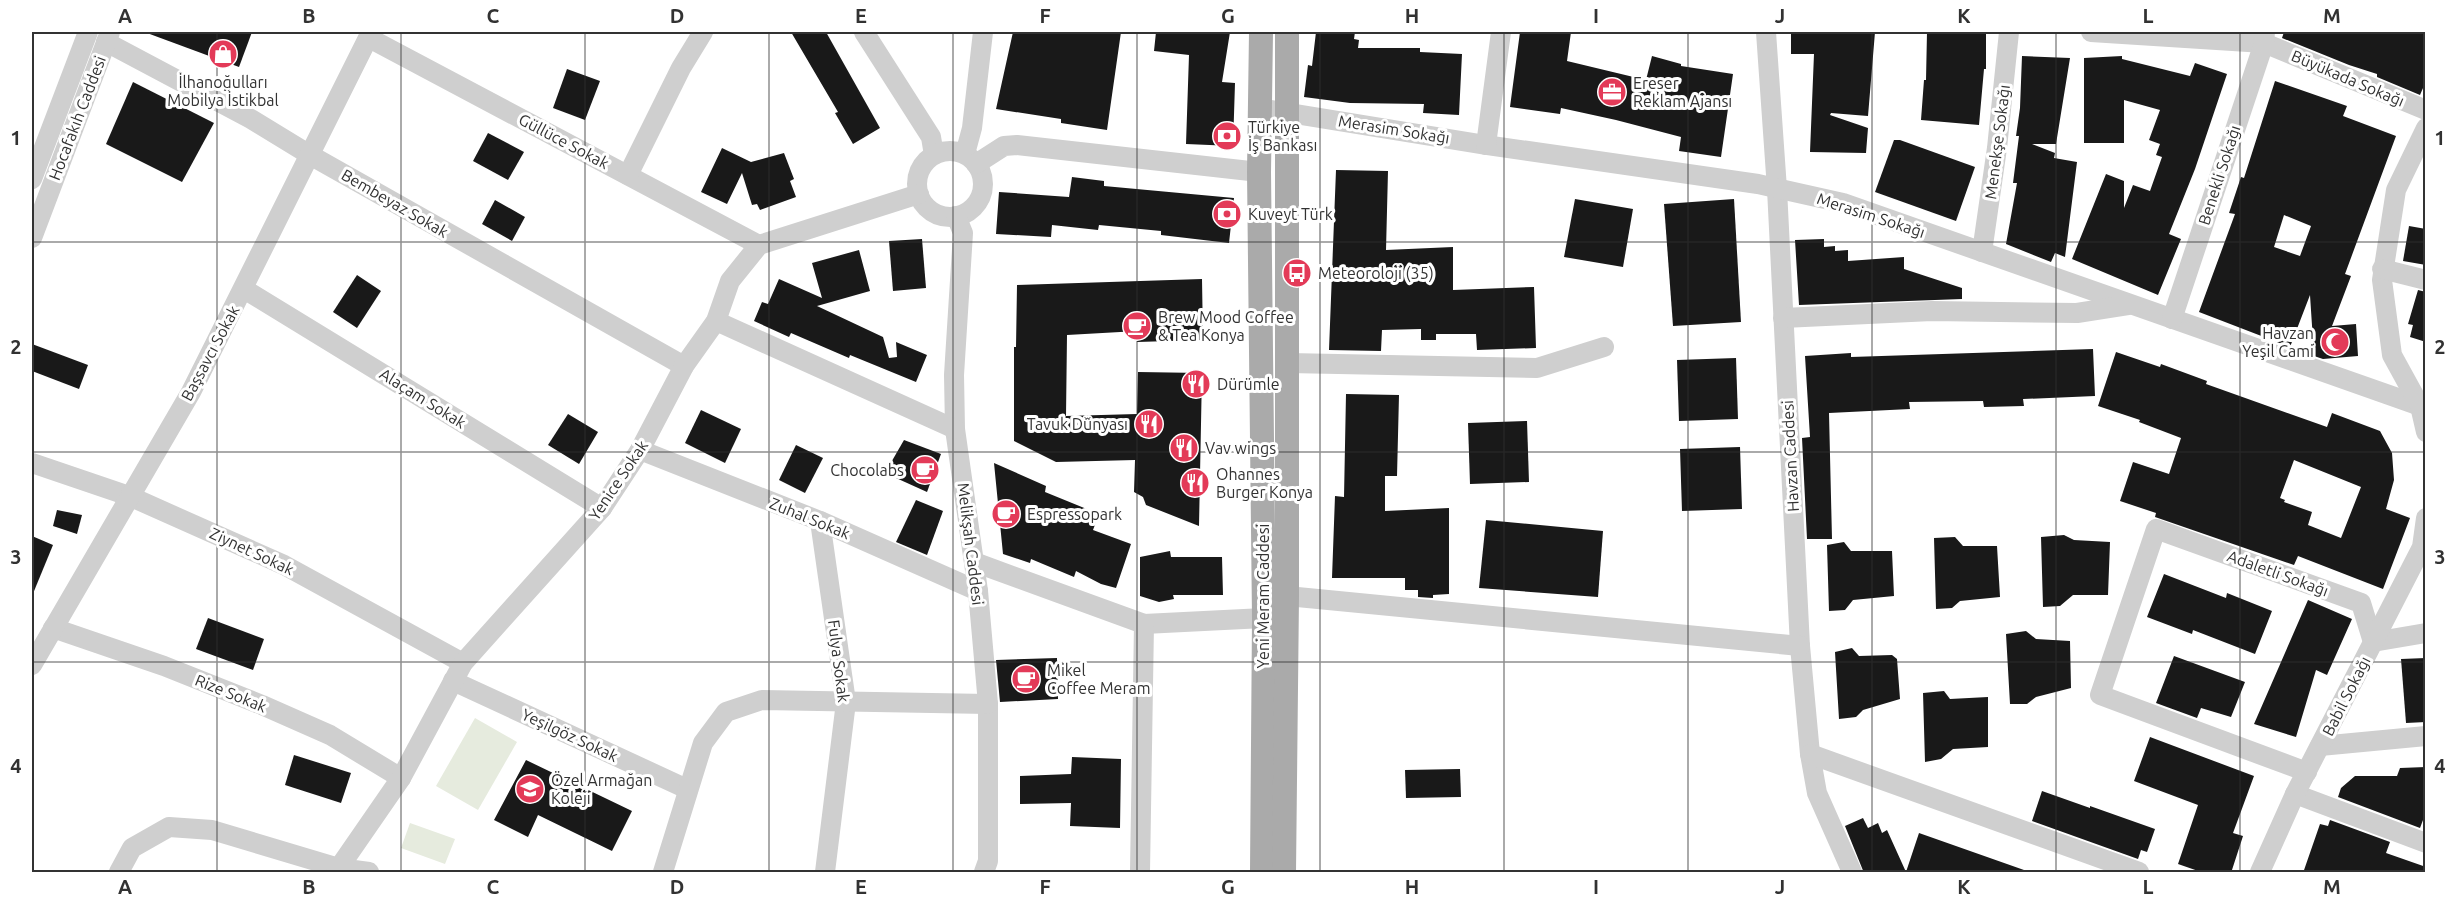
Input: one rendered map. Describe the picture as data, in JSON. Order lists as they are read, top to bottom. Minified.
{"streets":{"main road":["Yeni Meram Caddesi"],"street":["Büyükada Sokağı","Hocafakıh Caddesi","Merasim Sokağı","Güllüce Sokak","Menekşe Sokağı","Benekli Sokağı","Bembeyaz Sokak","Başsavcı Sokak","Alaçam Sokak","Havzan Caddesi","Yenice Sokak","Zuhal Sokak","Melikşah Caddesi","Ziynet Sokak","Adaletli Sokağı","Fulya Sokak","Rize Sokak","Babil Sokağı","Yeşilgöz Sokak"]},"crossings":[["Büyükada Sokağı","Benekli Sokağı"],["Hocafakıh Caddesi","Bembeyaz Sokak"],["Merasim Sokağı","Menekşe Sokağı"],["Merasim Sokağı","Benekli Sokağı"],["Merasim Sokağı","Havzan Caddesi"],["Merasim Sokağı","Yeni Meram Caddesi"],["Güllüce Sokak","Başsavcı Sokak"],["Güllüce Sokak","Yenice Sokak"],["Bembeyaz Sokak","Başsavcı Sokak"],["Bembeyaz Sokak","Yenice Sokak"],["Başsavcı Sokak","Alaçam Sokak"],["Başsavcı Sokak","Ziynet Sokak"],["Başsavcı Sokak","Rize Sokak"],["Alaçam Sokak","Yenice Sokak"],["Yenice Sokak","Zuhal Sokak"],["Yenice Sokak","Ziynet Sokak"],["Yenice Sokak","Rize Sokak"],["Yenice Sokak","Yeşilgöz Sokak"],["Zuhal Sokak","Melikşah Caddesi"],["Zuhal Sokak","Fulya Sokak"],["Adaletli Sokağı","Babil Sokağı"]],"places":{"shop":["İlhanoğulları Mobilya İstikbal"],"office":["Ereser Reklam Ajansı"],"bank":["Türkiye İş Bankası","Kuveyt Türk"],"bus stop":["Meteoroloji (35)"],"cafe":["Brew Mood Coffee & Tea Konya","Chocolabs","Espressopark","Mikel Coffee Meram"],"mosque":["Havzan Yeşil Cami"],"restaurant":["Dürümle","Tavuk Dünyası","Vav wings","Ohannes Burger Konya"],"school or university":["Özel Armağan Koleji"]},"grid":{"columns":["A","B","C","D","E","F","G","H","I","J","K","L","M"],"rows":["1","2","3","4"]}}
